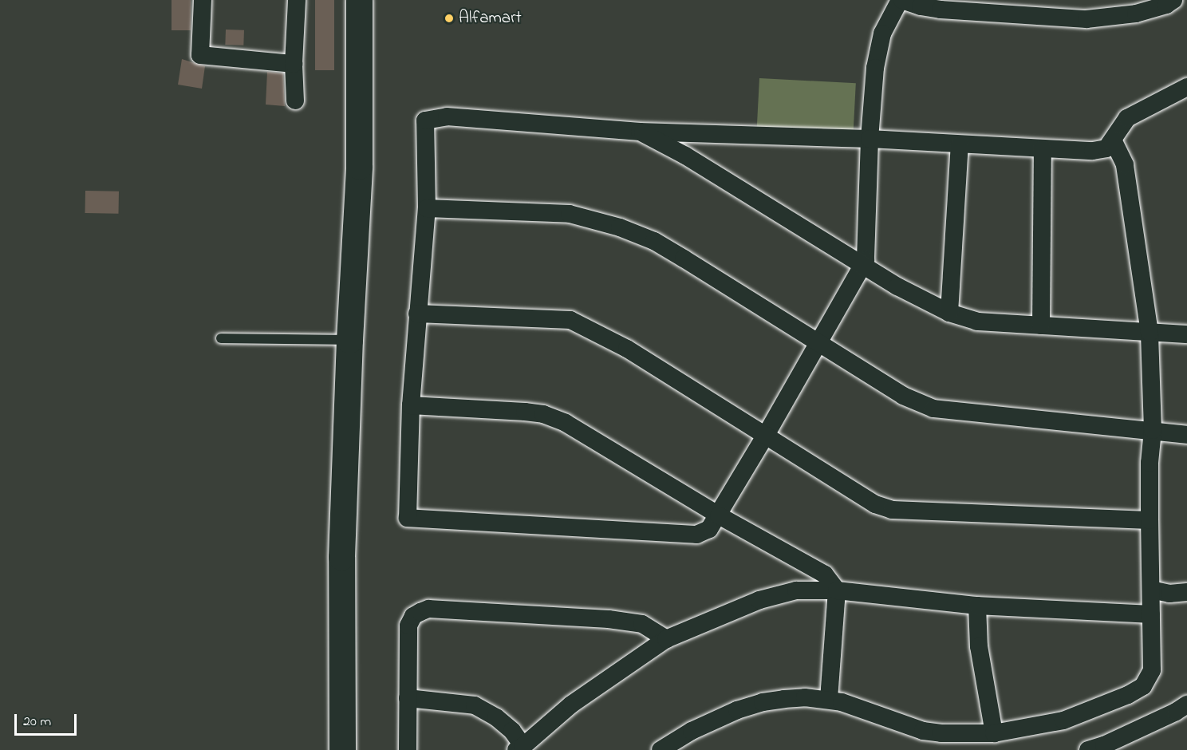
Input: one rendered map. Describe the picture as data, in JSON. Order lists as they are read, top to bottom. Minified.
{"places":["Alfamart"],"scale_bar":"20 m"}
